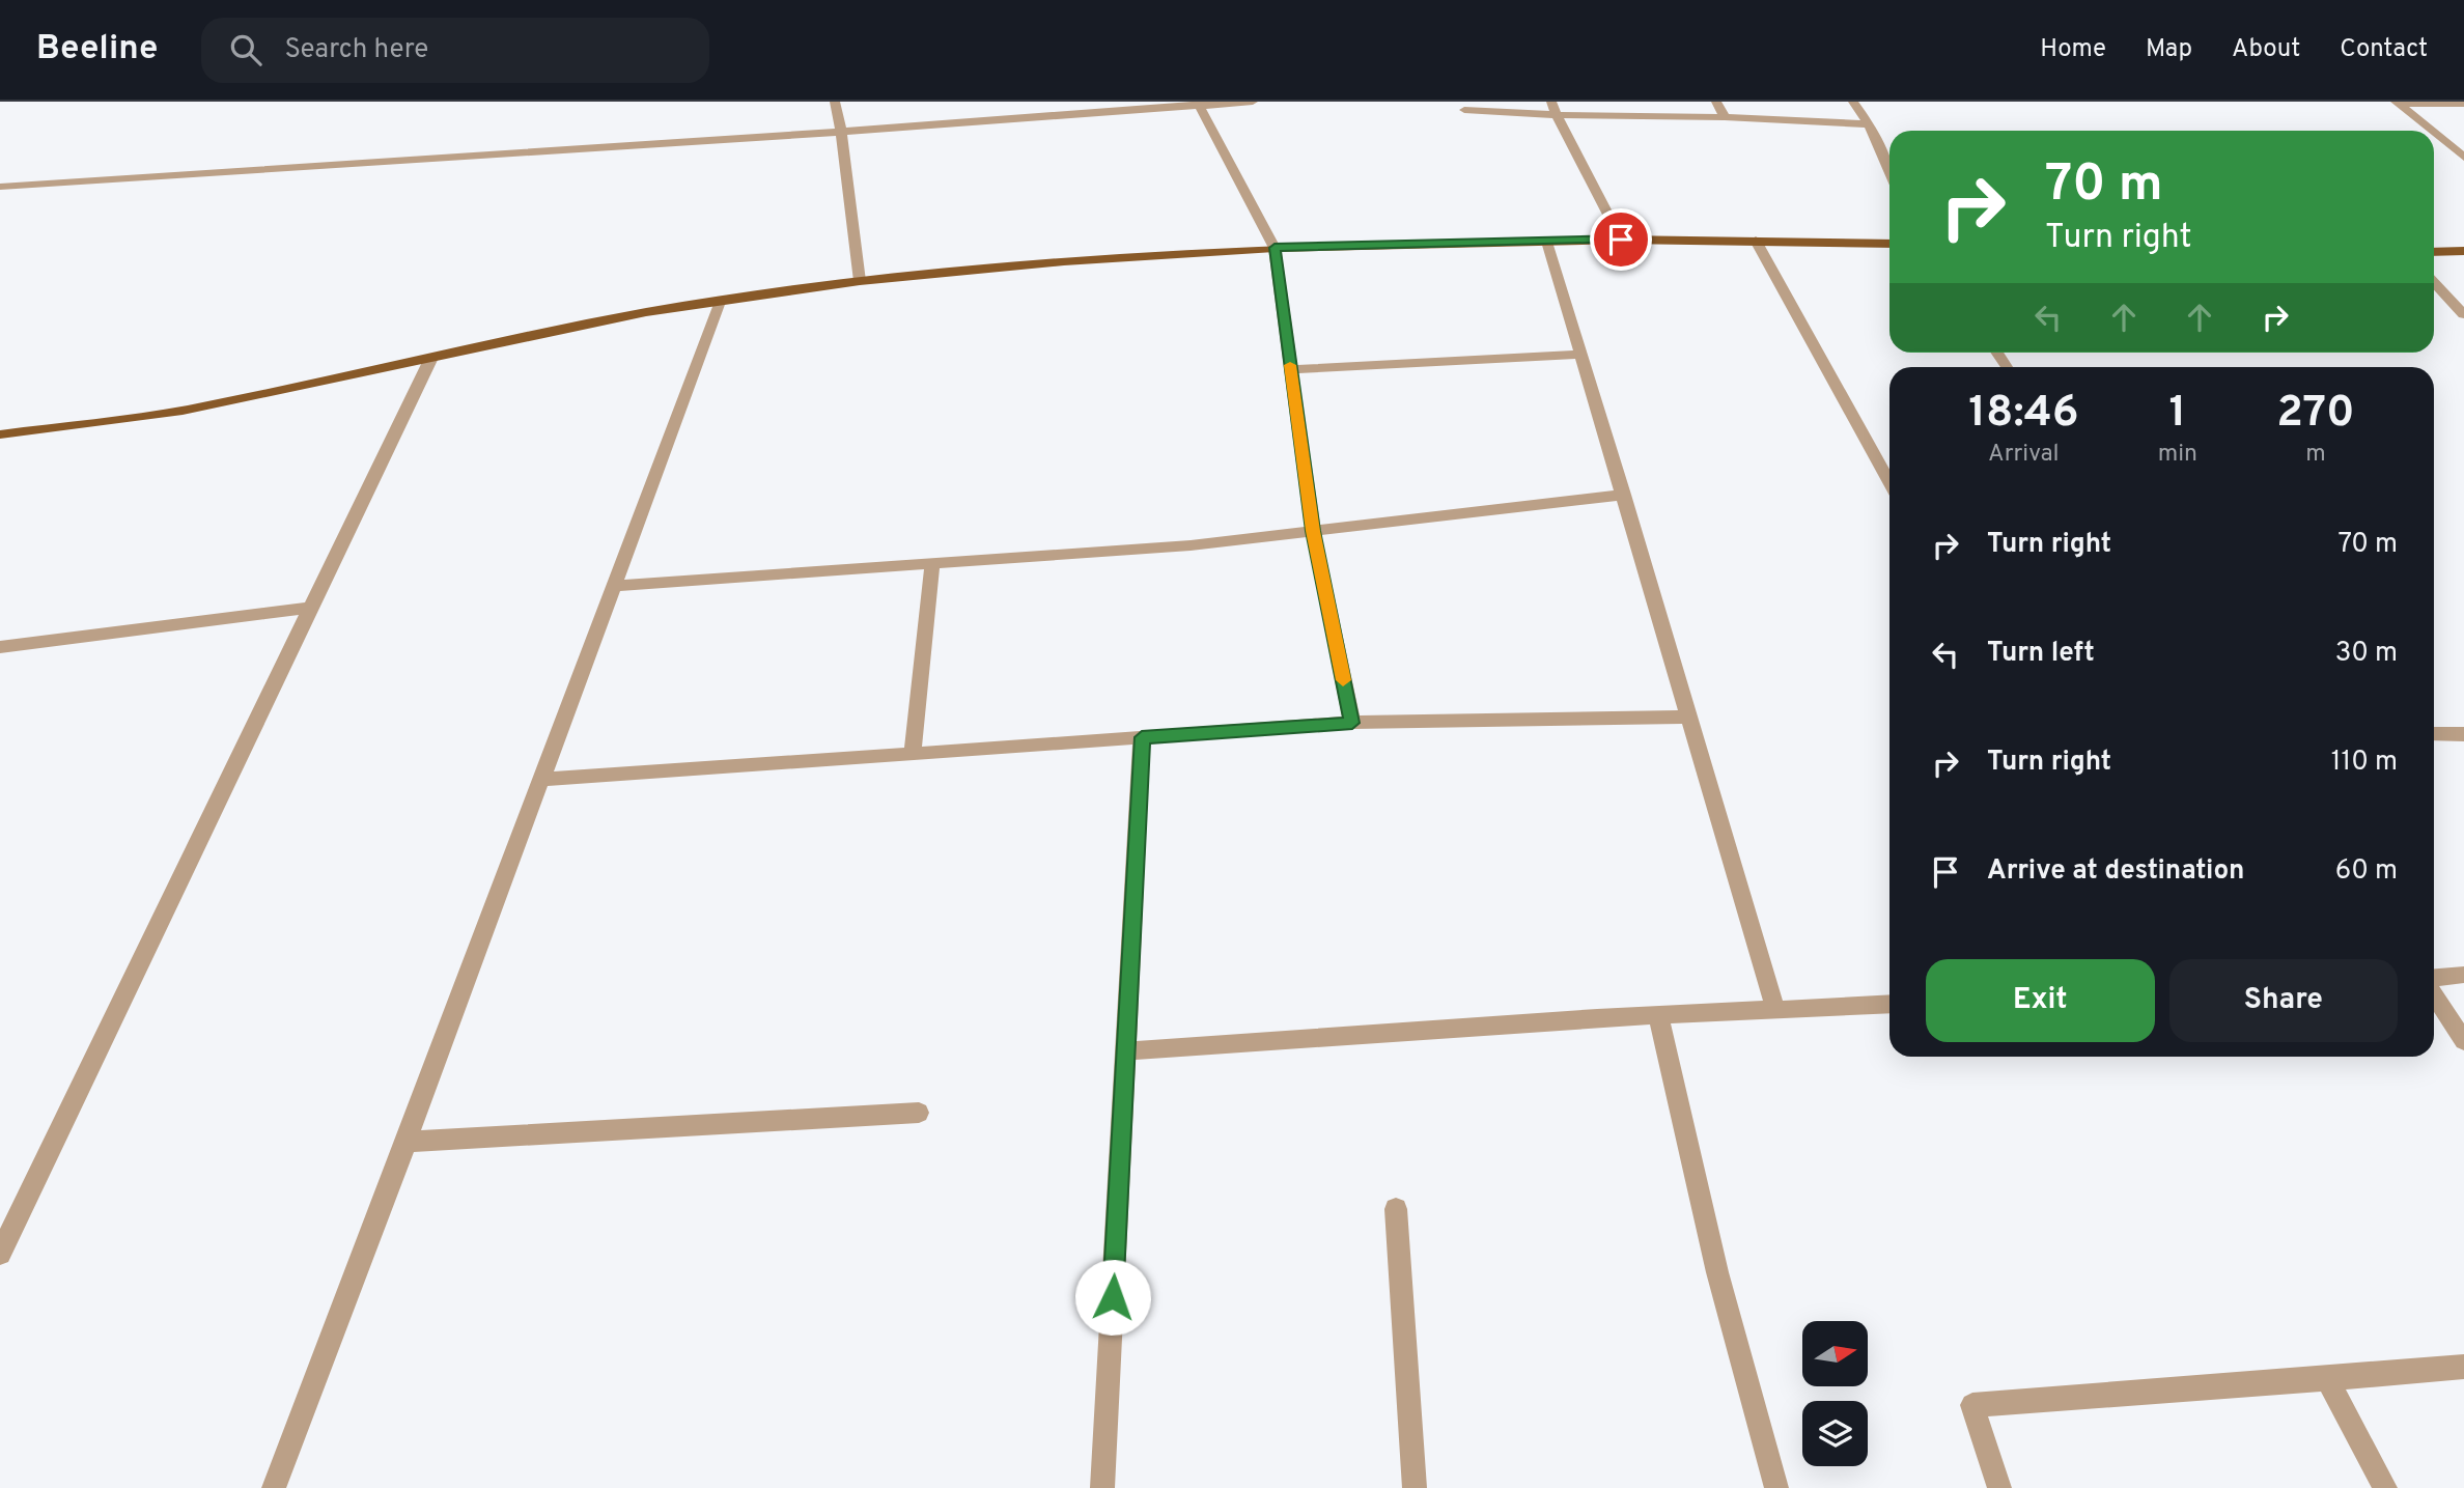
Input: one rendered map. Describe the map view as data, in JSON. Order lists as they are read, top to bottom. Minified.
{"north":"right","page":{"header":"Beeline","search":"Search here","nav":["Home","Map","About","Contact"],"turn":["70 m","Turn right"],"eta":["18:46","Arrival","1","min","270","m"],"list":[{"name":"Turn right","value":"70 m"},{"name":"Turn left","value":"30 m"},{"name":"Turn right","value":"110 m"},{"name":"Arrive at destination","value":"60 m"}],"buttons":["Exit","Share"]}}
